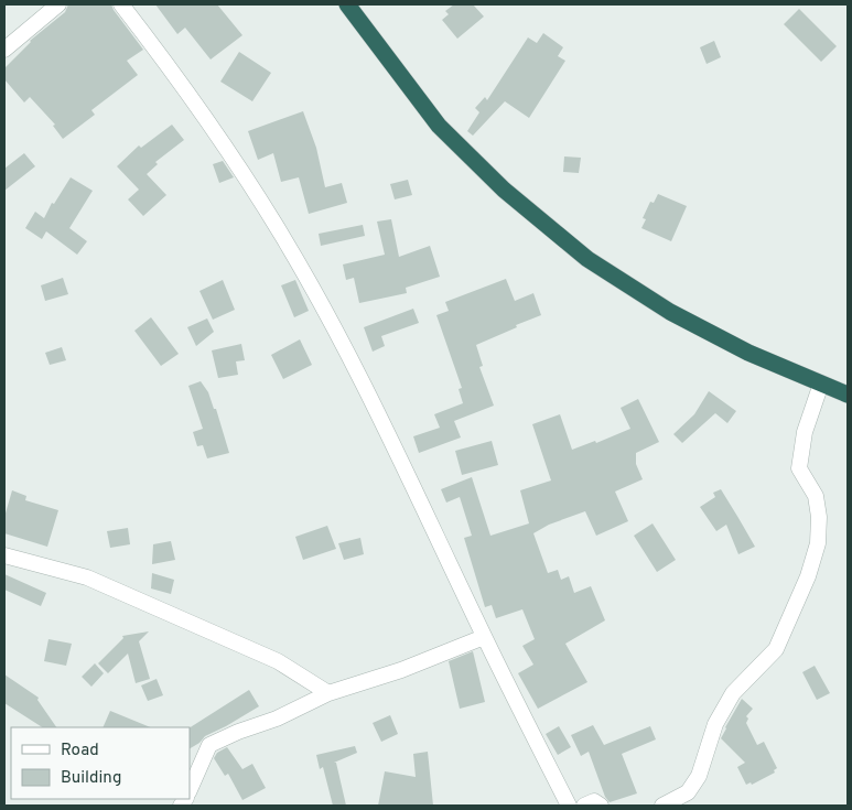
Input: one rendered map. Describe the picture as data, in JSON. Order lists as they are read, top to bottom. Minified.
{"legend":["Road","Building"]}
